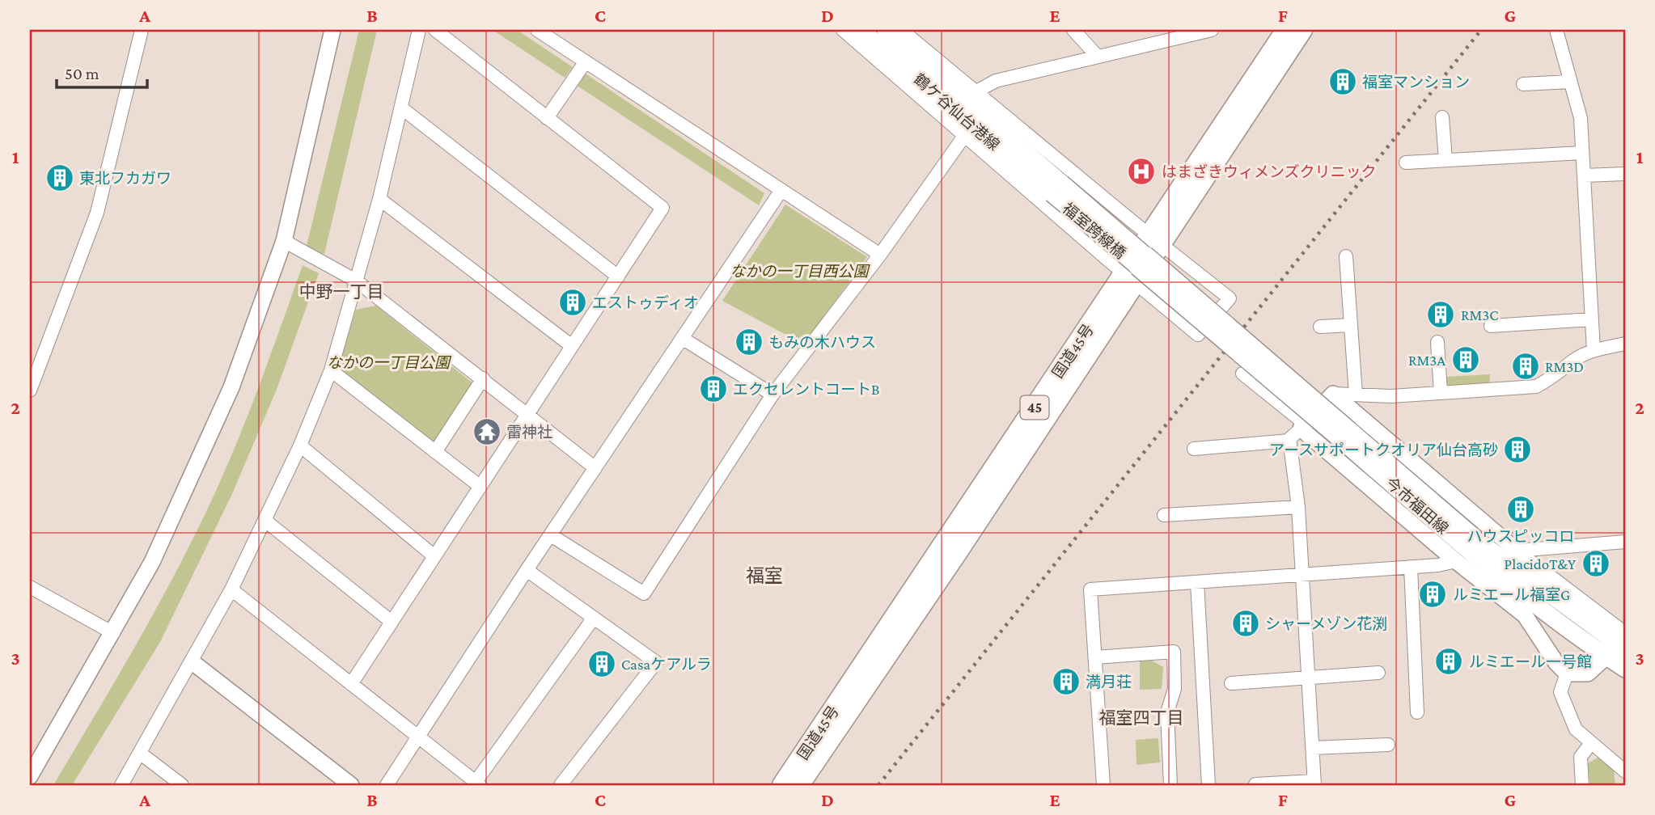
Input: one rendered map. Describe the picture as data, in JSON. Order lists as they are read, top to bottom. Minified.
{"streets":{"highway":["国道45号","45"],"main road":["今市福田線"],"street":["鶴ケ谷仙台港線","福室跨線橋"]},"crossings":[["鶴ケ谷仙台港線","福室跨線橋"],["福室跨線橋","国道45号"],["福室跨線橋","今市福田線"],["国道45号","今市福田線"]],"districts":["中野一丁目","福室","福室四丁目"],"parks":["なかの一丁目西公園","なかの一丁目公園"],"places":{"building":["福室マンション","東北フカガワ","エストゥディオ","RM3C","もみの木ハウス","RM3A","RM3D","エクセレントコートB","アースサポートクオリア仙台高砂","ハウスピッコロ","PlacidoT&Y","ルミエール福室G","シャーメゾン花渕","ルミエール一号館","Casaケアルラ","満月荘"],"hospital":["はまざきウィメンズクリニック"],"temple":["雷神社"]},"scale_bar":"50 m","grid":{"columns":["A","B","C","D","E","F","G"],"rows":["1","2","3"]}}
